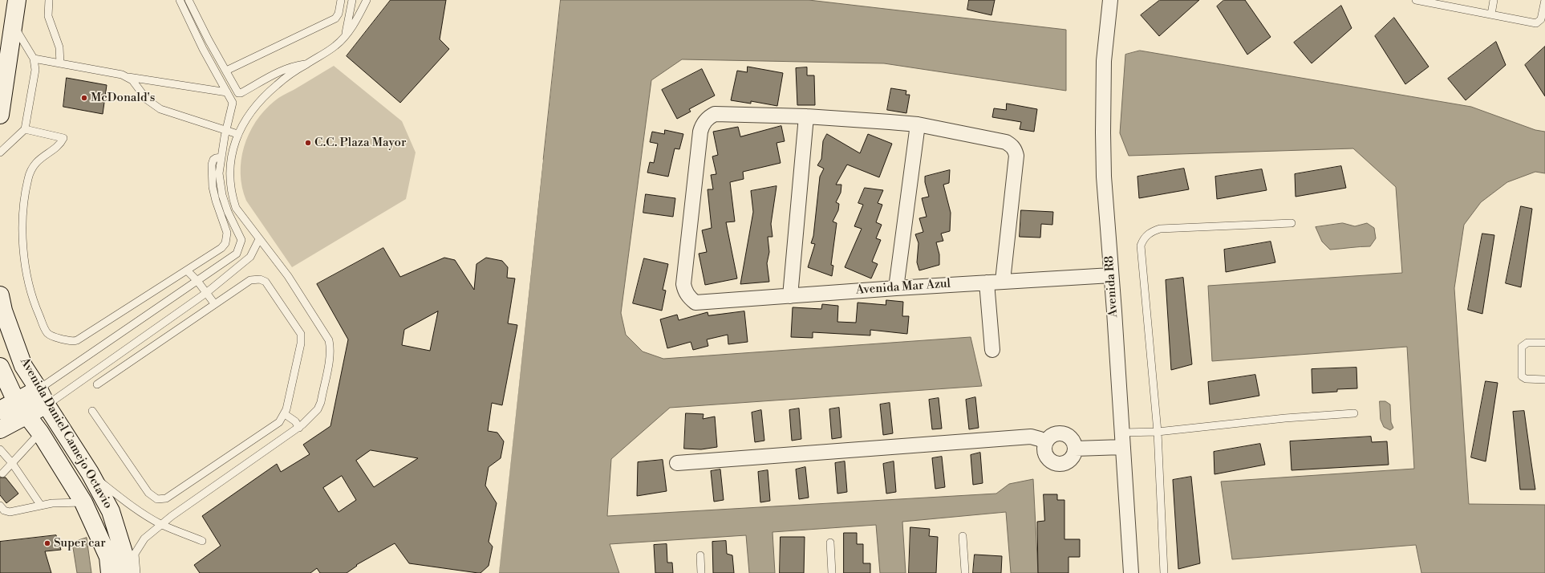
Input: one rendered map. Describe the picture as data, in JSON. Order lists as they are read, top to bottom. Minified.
{"streets":{"main road":["Avenida Daniel Camejo Octavio"],"street":["Avenida R8","Avenida Mar Azul"]},"crossings":[["Avenida R8","Avenida Mar Azul"]],"places":["McDonald's","C.C. Plaza Mayor","Super car"]}
